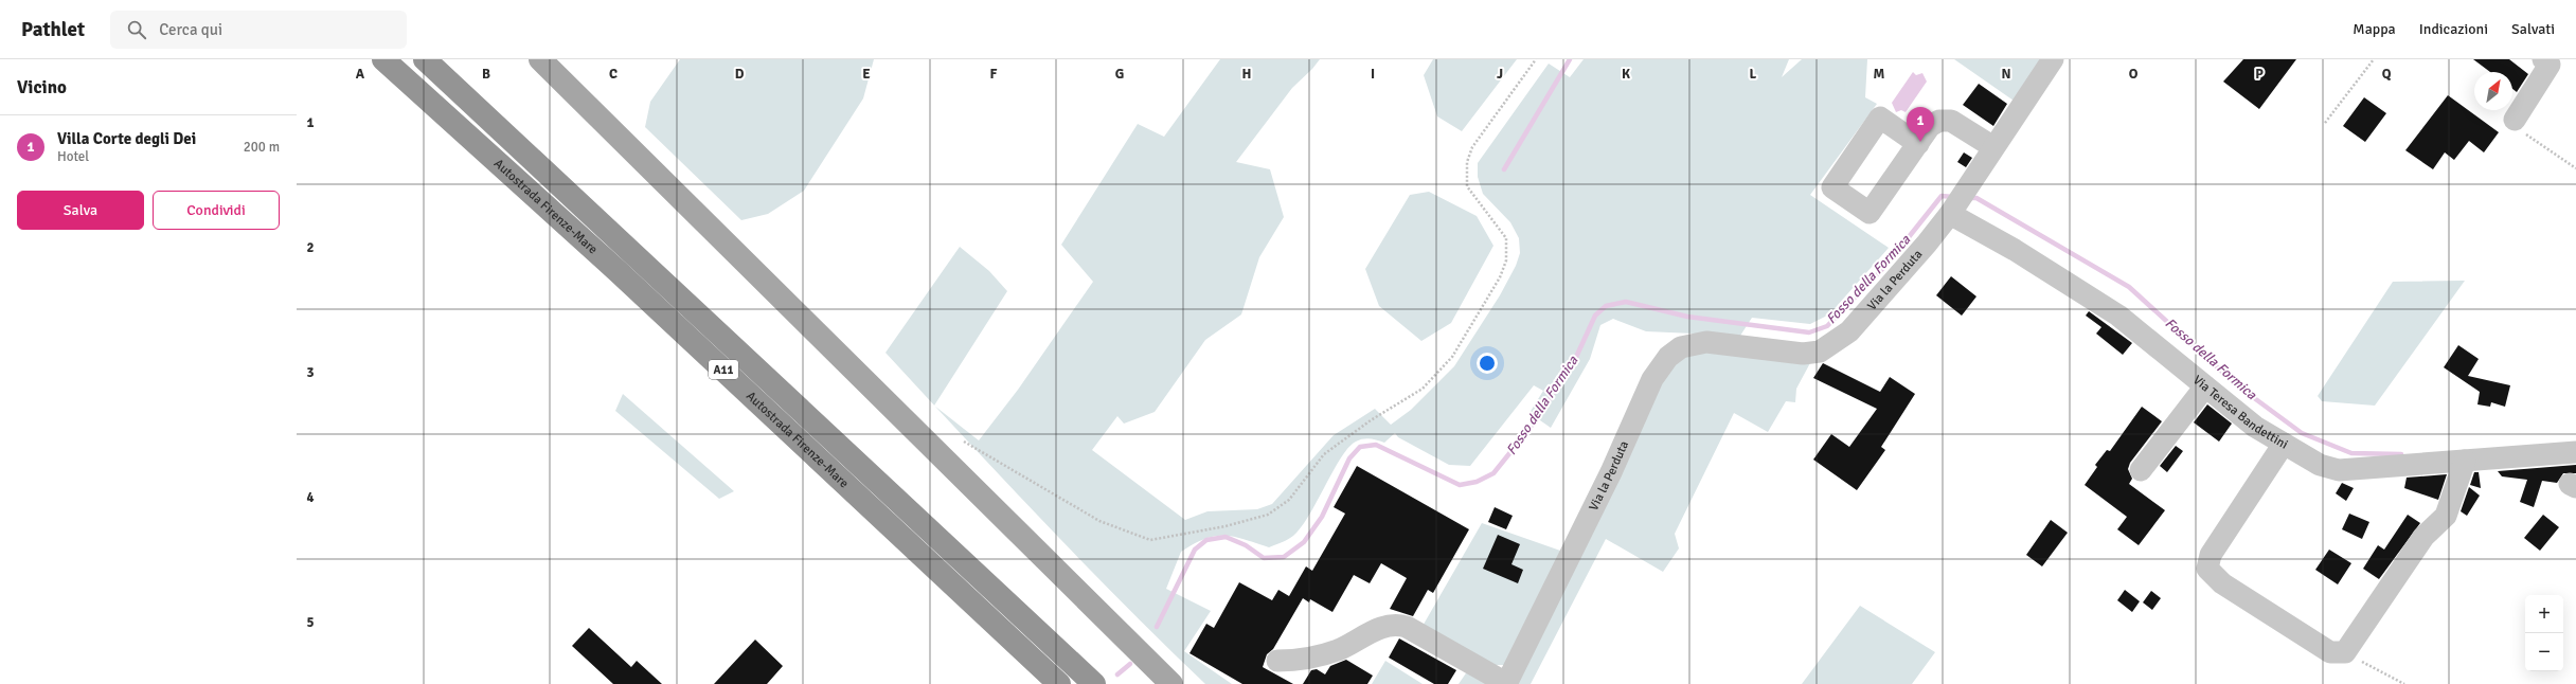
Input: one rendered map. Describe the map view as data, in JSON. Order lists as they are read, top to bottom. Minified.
{"streets":{"highway":["Autostrada Firenze-Mare","A11"],"street":["Via la Perduta","Via Teresa Bandettini"]},"crossings":[["Via la Perduta","Via Teresa Bandettini"]],"water":["Fosso della Formica"],"north":"top right","page":{"header":"Pathlet","search":"Cerca qui","nav":["Mappa","Indicazioni","Salvati"],"heading":"Vicino","pins":"1","list":[{"mark":"1","name":"Villa Corte degli Dei","note":"Hotel","value":"200 m"}],"buttons":["Salva","Condividi"],"map_buttons":["+","−"]},"grid":{"columns":["A","B","C","D","E","F","G","H","I","J","K","L","M","N","O","P","Q"],"rows":["1","2","3","4","5"]}}
